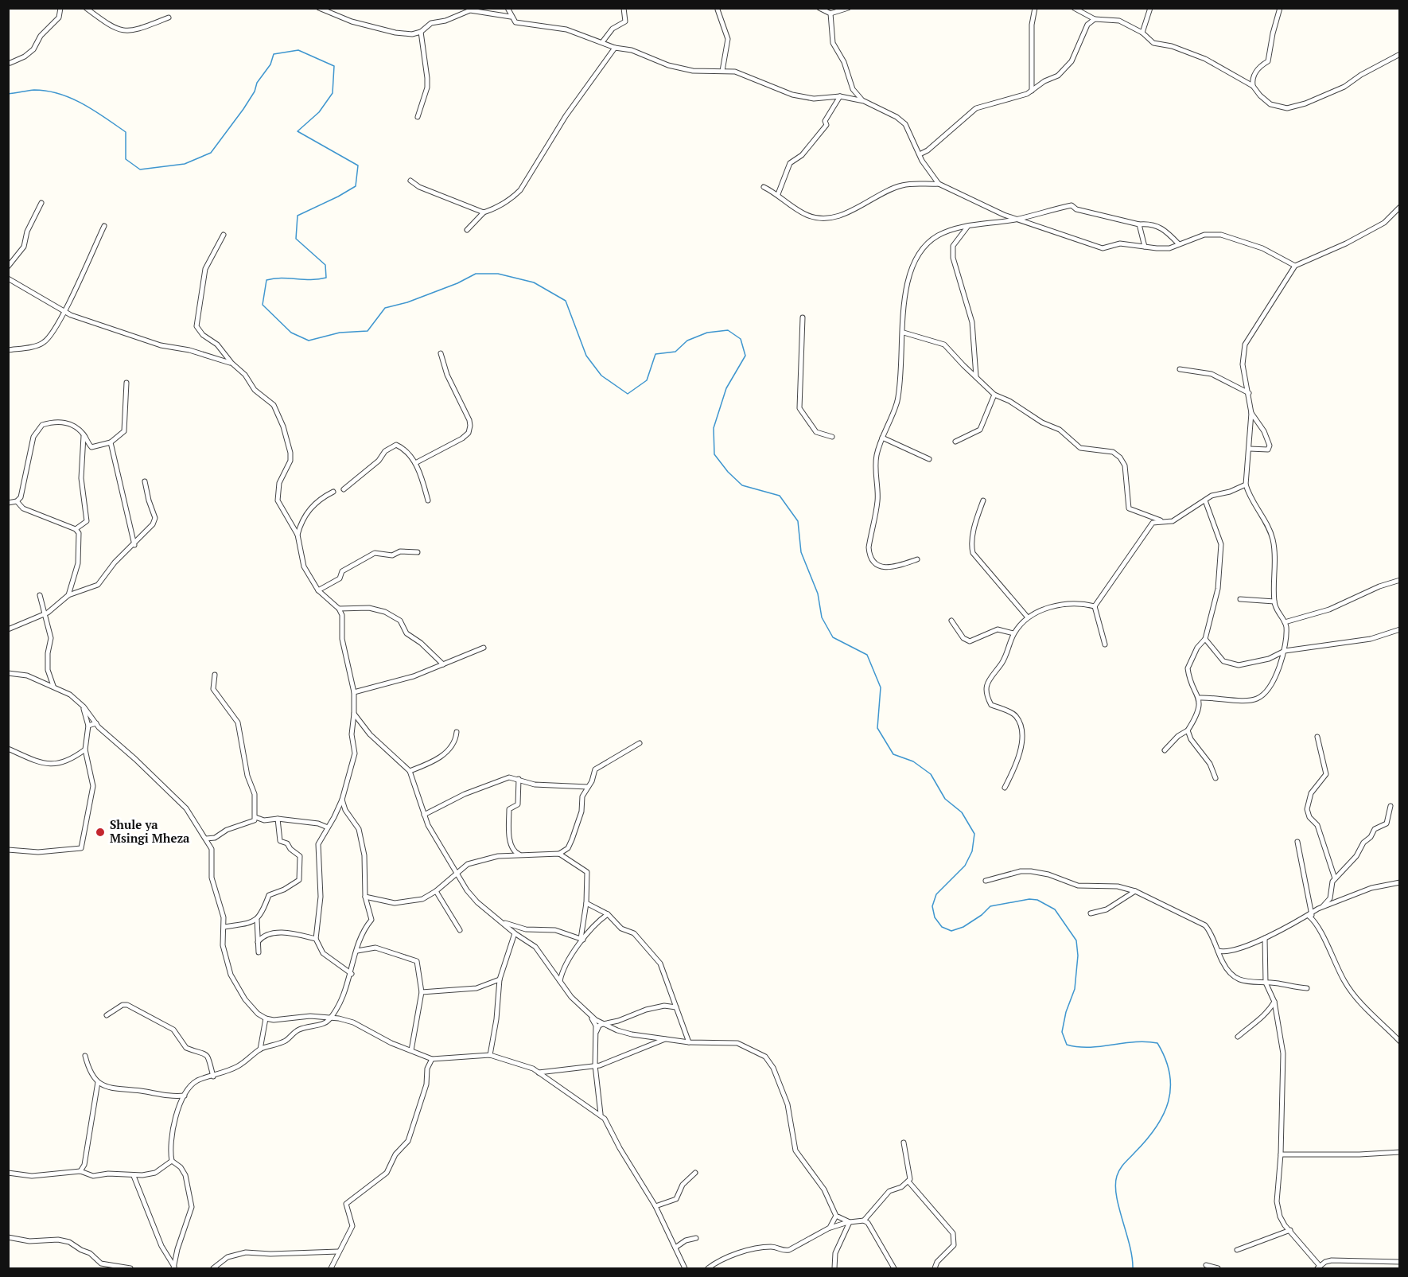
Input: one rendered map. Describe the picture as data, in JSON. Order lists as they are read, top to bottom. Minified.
{"places":["Shule ya Msingi Mheza"]}
